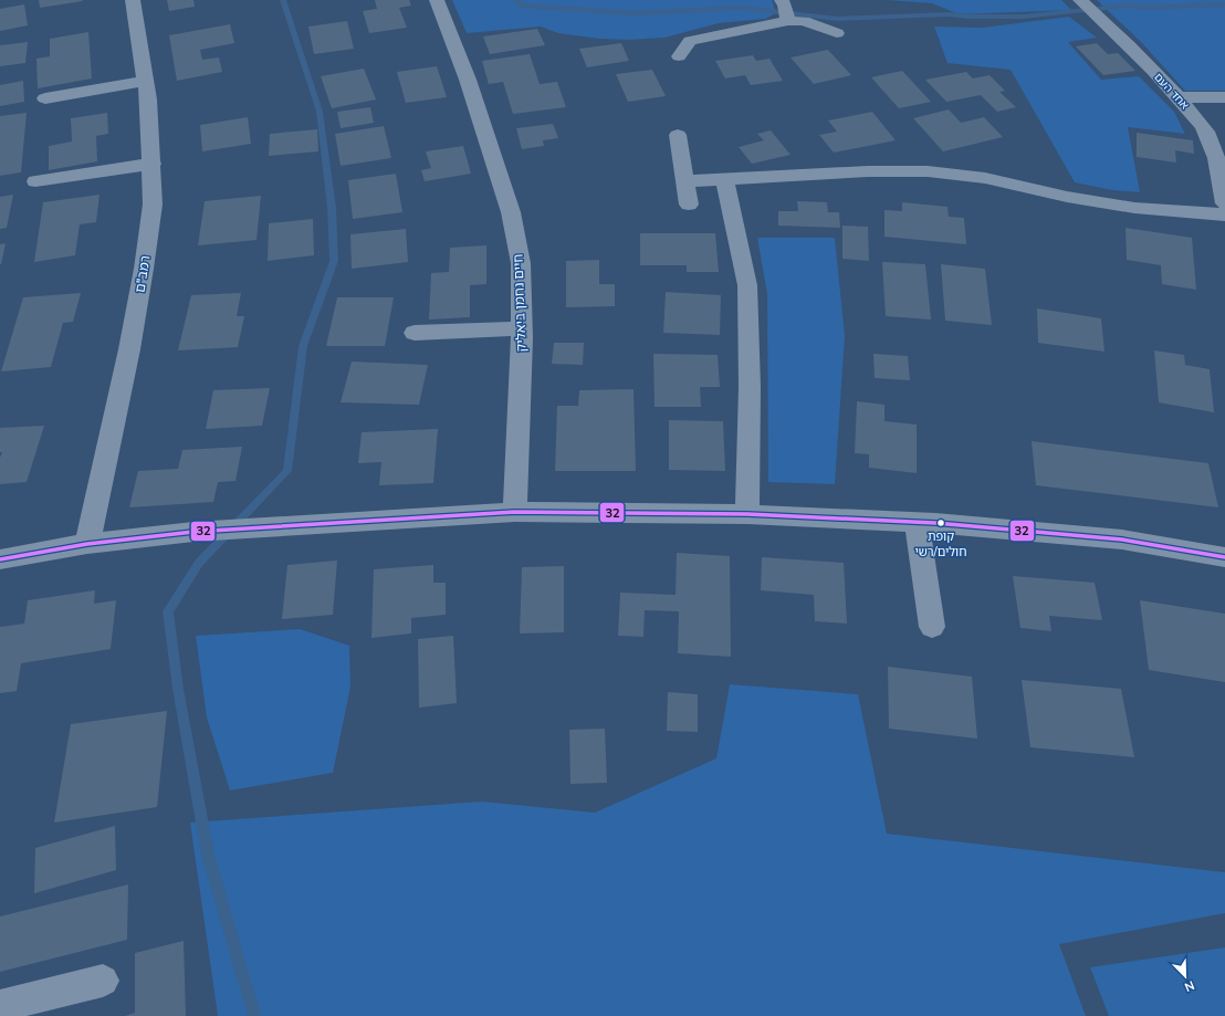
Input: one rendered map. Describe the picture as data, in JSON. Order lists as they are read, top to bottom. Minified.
{"streets":{"street":["אחד העם","רמב\"ם","חיים נחמן ביאליק"]},"places":["קופת חולים/רשי"],"lines":["transit line 32"],"north":"bottom right"}
